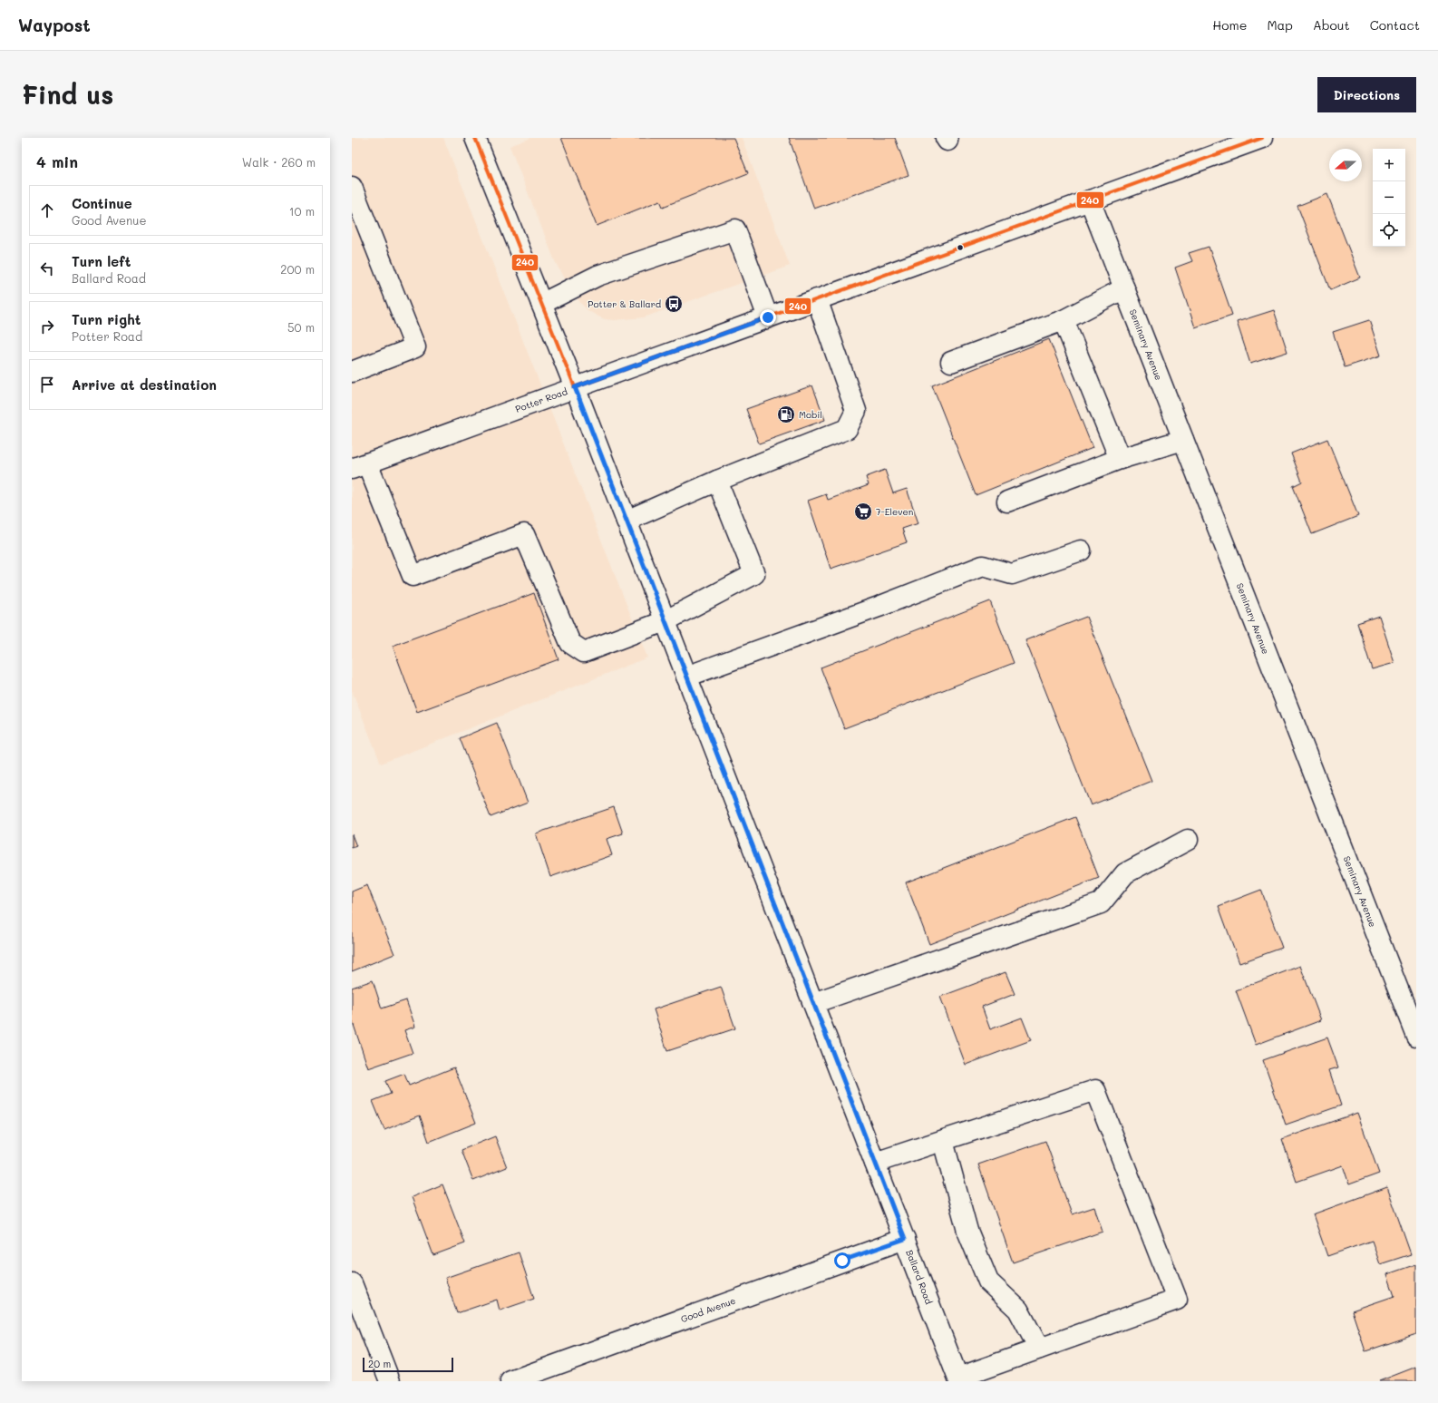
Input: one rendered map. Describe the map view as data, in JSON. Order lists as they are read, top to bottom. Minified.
{"streets":{"street":["Seminary Avenue","Potter Road","Ballard Road","Good Avenue"]},"crossings":[["Seminary Avenue","Potter Road"],["Potter Road","Ballard Road"],["Ballard Road","Good Avenue"]],"places":{"bus stop":["Potter & Ballard"],"fuel station":["Mobil"],"supermarket":["7-Eleven"]},"lines":["transit line 240"],"scale_bar":"20 m","north":"left","page":{"header":"Waypost","nav":["Home","Map","About","Contact"],"buttons":"Directions","title":"Find us","heading":["4 min","Walk · 260 m"],"map_buttons":["+","−"],"list":[["Continue","Good Avenue","10 m"],["Turn left","Ballard Road","200 m"],["Turn right","Potter Road","50 m"],"Arrive at destination"],"scale":"20 m"}}
